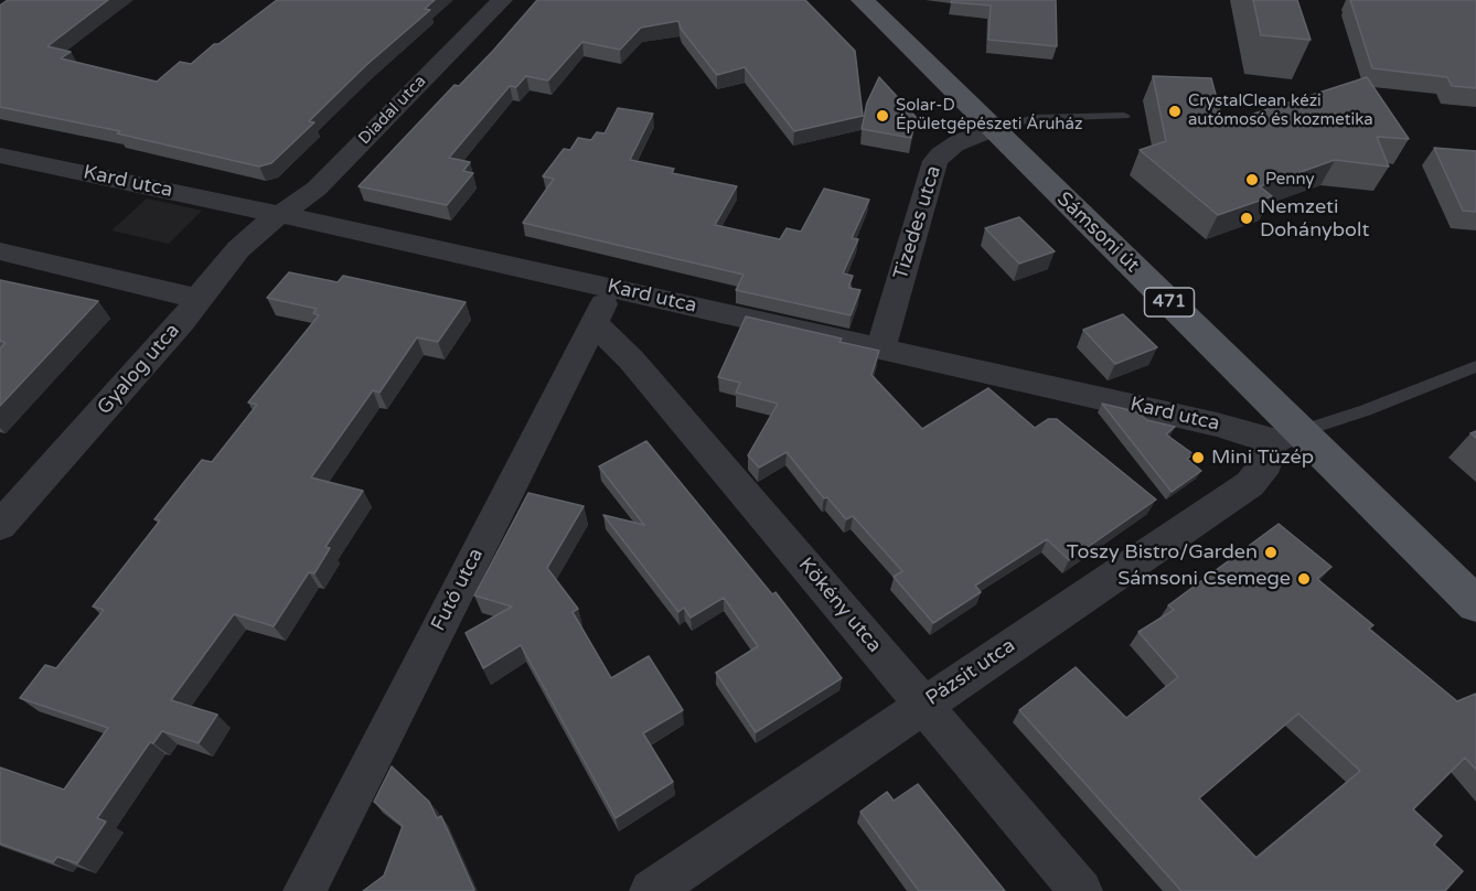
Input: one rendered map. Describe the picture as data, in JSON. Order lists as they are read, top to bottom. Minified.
{"streets":{"main road":["Sámsoni út","471"],"street":["Diadal utca","Kard utca","Tizedes utca","Gyalog utca","Futó utca","Kökény utca","Pázsit utca"]},"crossings":[["Diadal utca","Kard utca"],["Diadal utca","Gyalog utca"],["Kard utca","Tizedes utca"],["Kard utca","Sámsoni út"],["Kard utca","Gyalog utca"],["Kard utca","Futó utca"],["Kard utca","Pázsit utca"],["Tizedes utca","Sámsoni út"],["Sámsoni út","Pázsit utca"],["Futó utca","Kökény utca"],["Kökény utca","Pázsit utca"]],"places":["CrystalClean kézi autómosó és kozmetika","Solar-D Épületgépészeti Áruház","Penny","Nemzeti Dohánybolt","Mini Tüzép","Toszy Bistro/Garden","Sámsoni Csemege"]}
